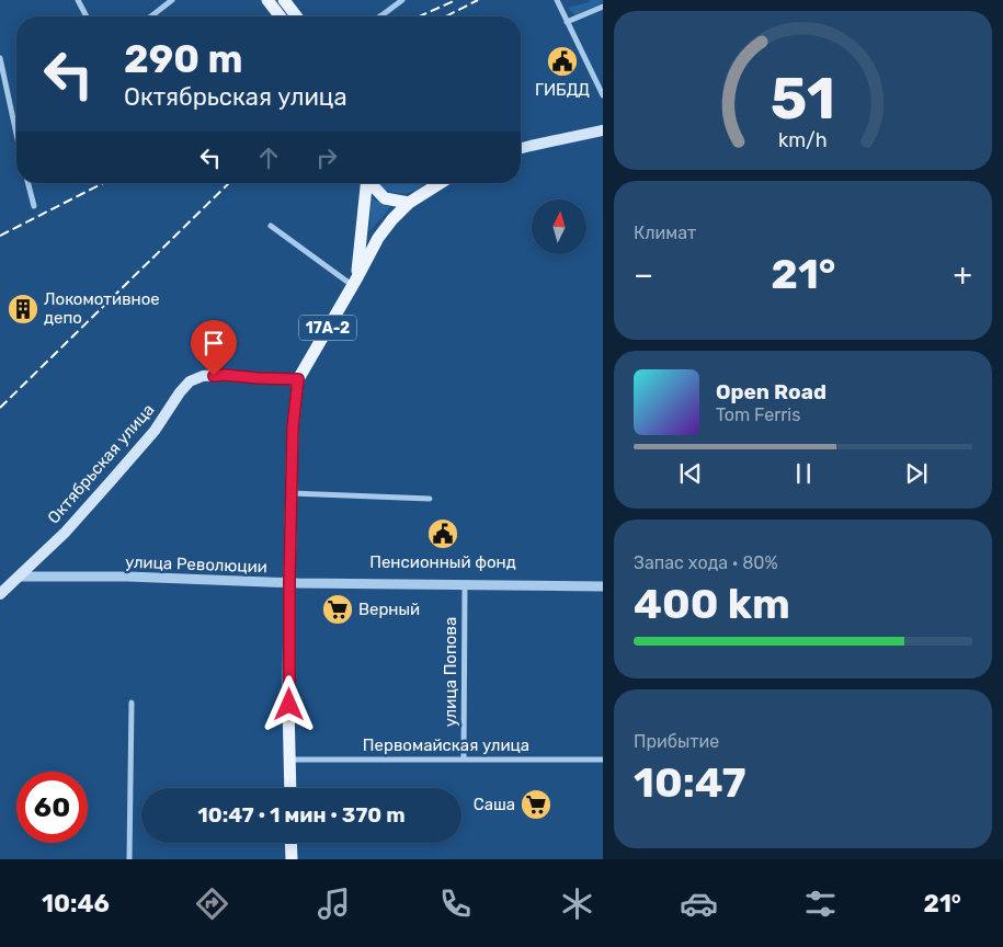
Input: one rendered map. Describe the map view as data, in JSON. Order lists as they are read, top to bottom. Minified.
{"streets":{"main road":["17А-2","Октябрьская улица"],"street":["улица Революции","улица Попова","Первомайская улица"]},"crossings":[["17А-2","Октябрьская улица"],["17А-2","улица Революции"],["17А-2","Первомайская улица"],["Октябрьская улица","улица Революции"],["улица Революции","улица Попова"],["улица Попова","Первомайская улица"]],"places":{"public building":["ГИБДД","Пенсионный фонд"],"building":["Локомотивное депо"],"supermarket":["Верный","Саша"]},"north":"top","page":{"turn":["290 m","Октябрьская улица"],"tile":["Климат",["Запас хода · 80%","400 km"],["Прибытие","10:47"]],"heat":["−","21°","+"],"song":["Open Road","Tom Ferris"],"limit":"60","trip":"10:47 · 1 мин · 370 m","tabs":["10:46","21°"],"gauge":["51","km/h"]}}
